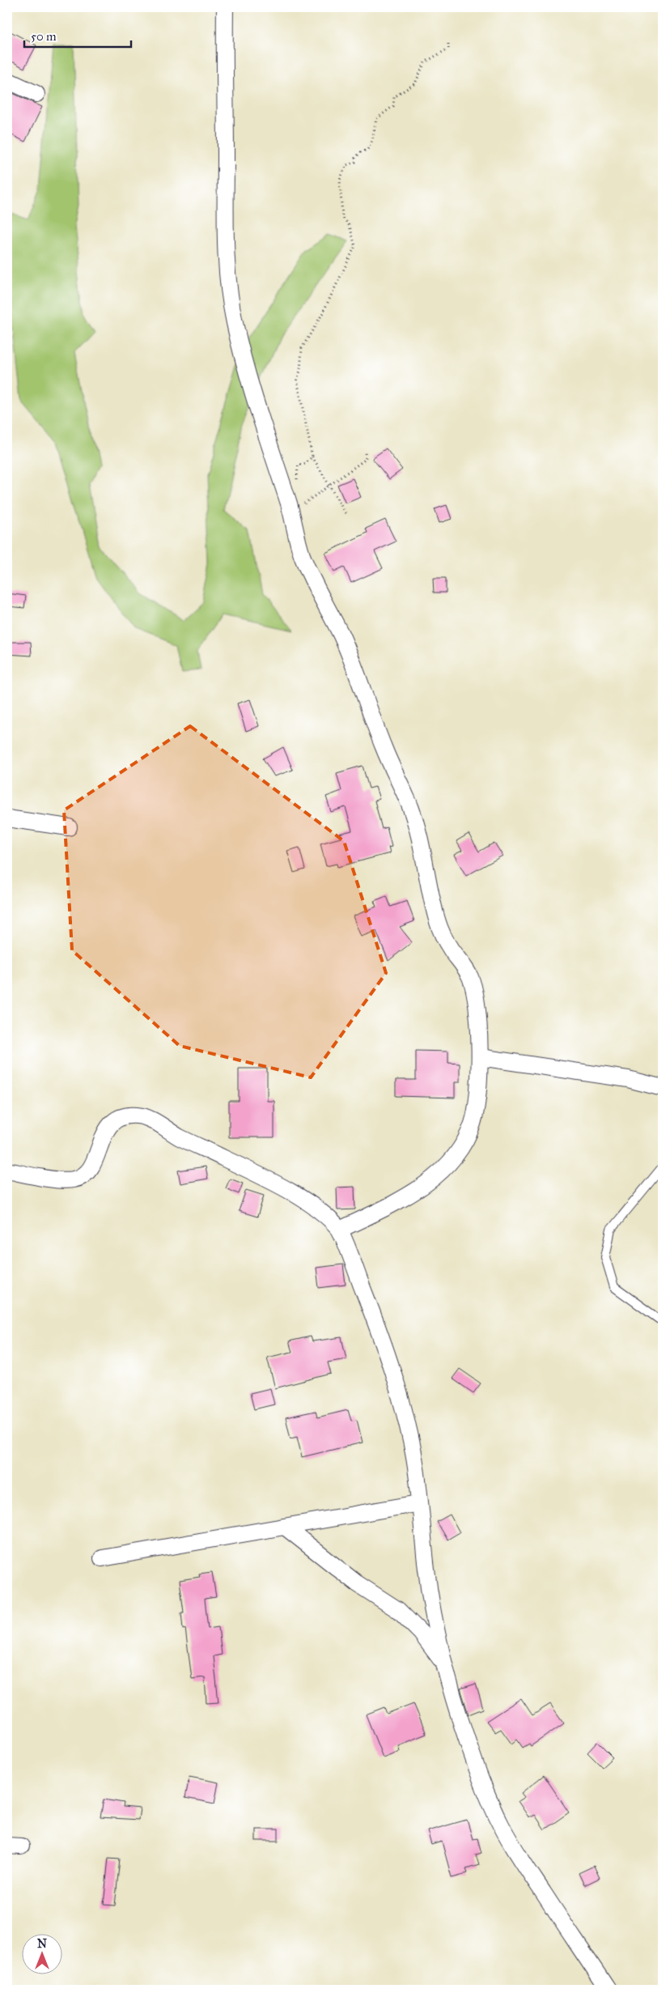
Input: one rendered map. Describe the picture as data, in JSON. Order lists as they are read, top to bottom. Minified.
{"scale_bar":"50 m","north":"top"}
